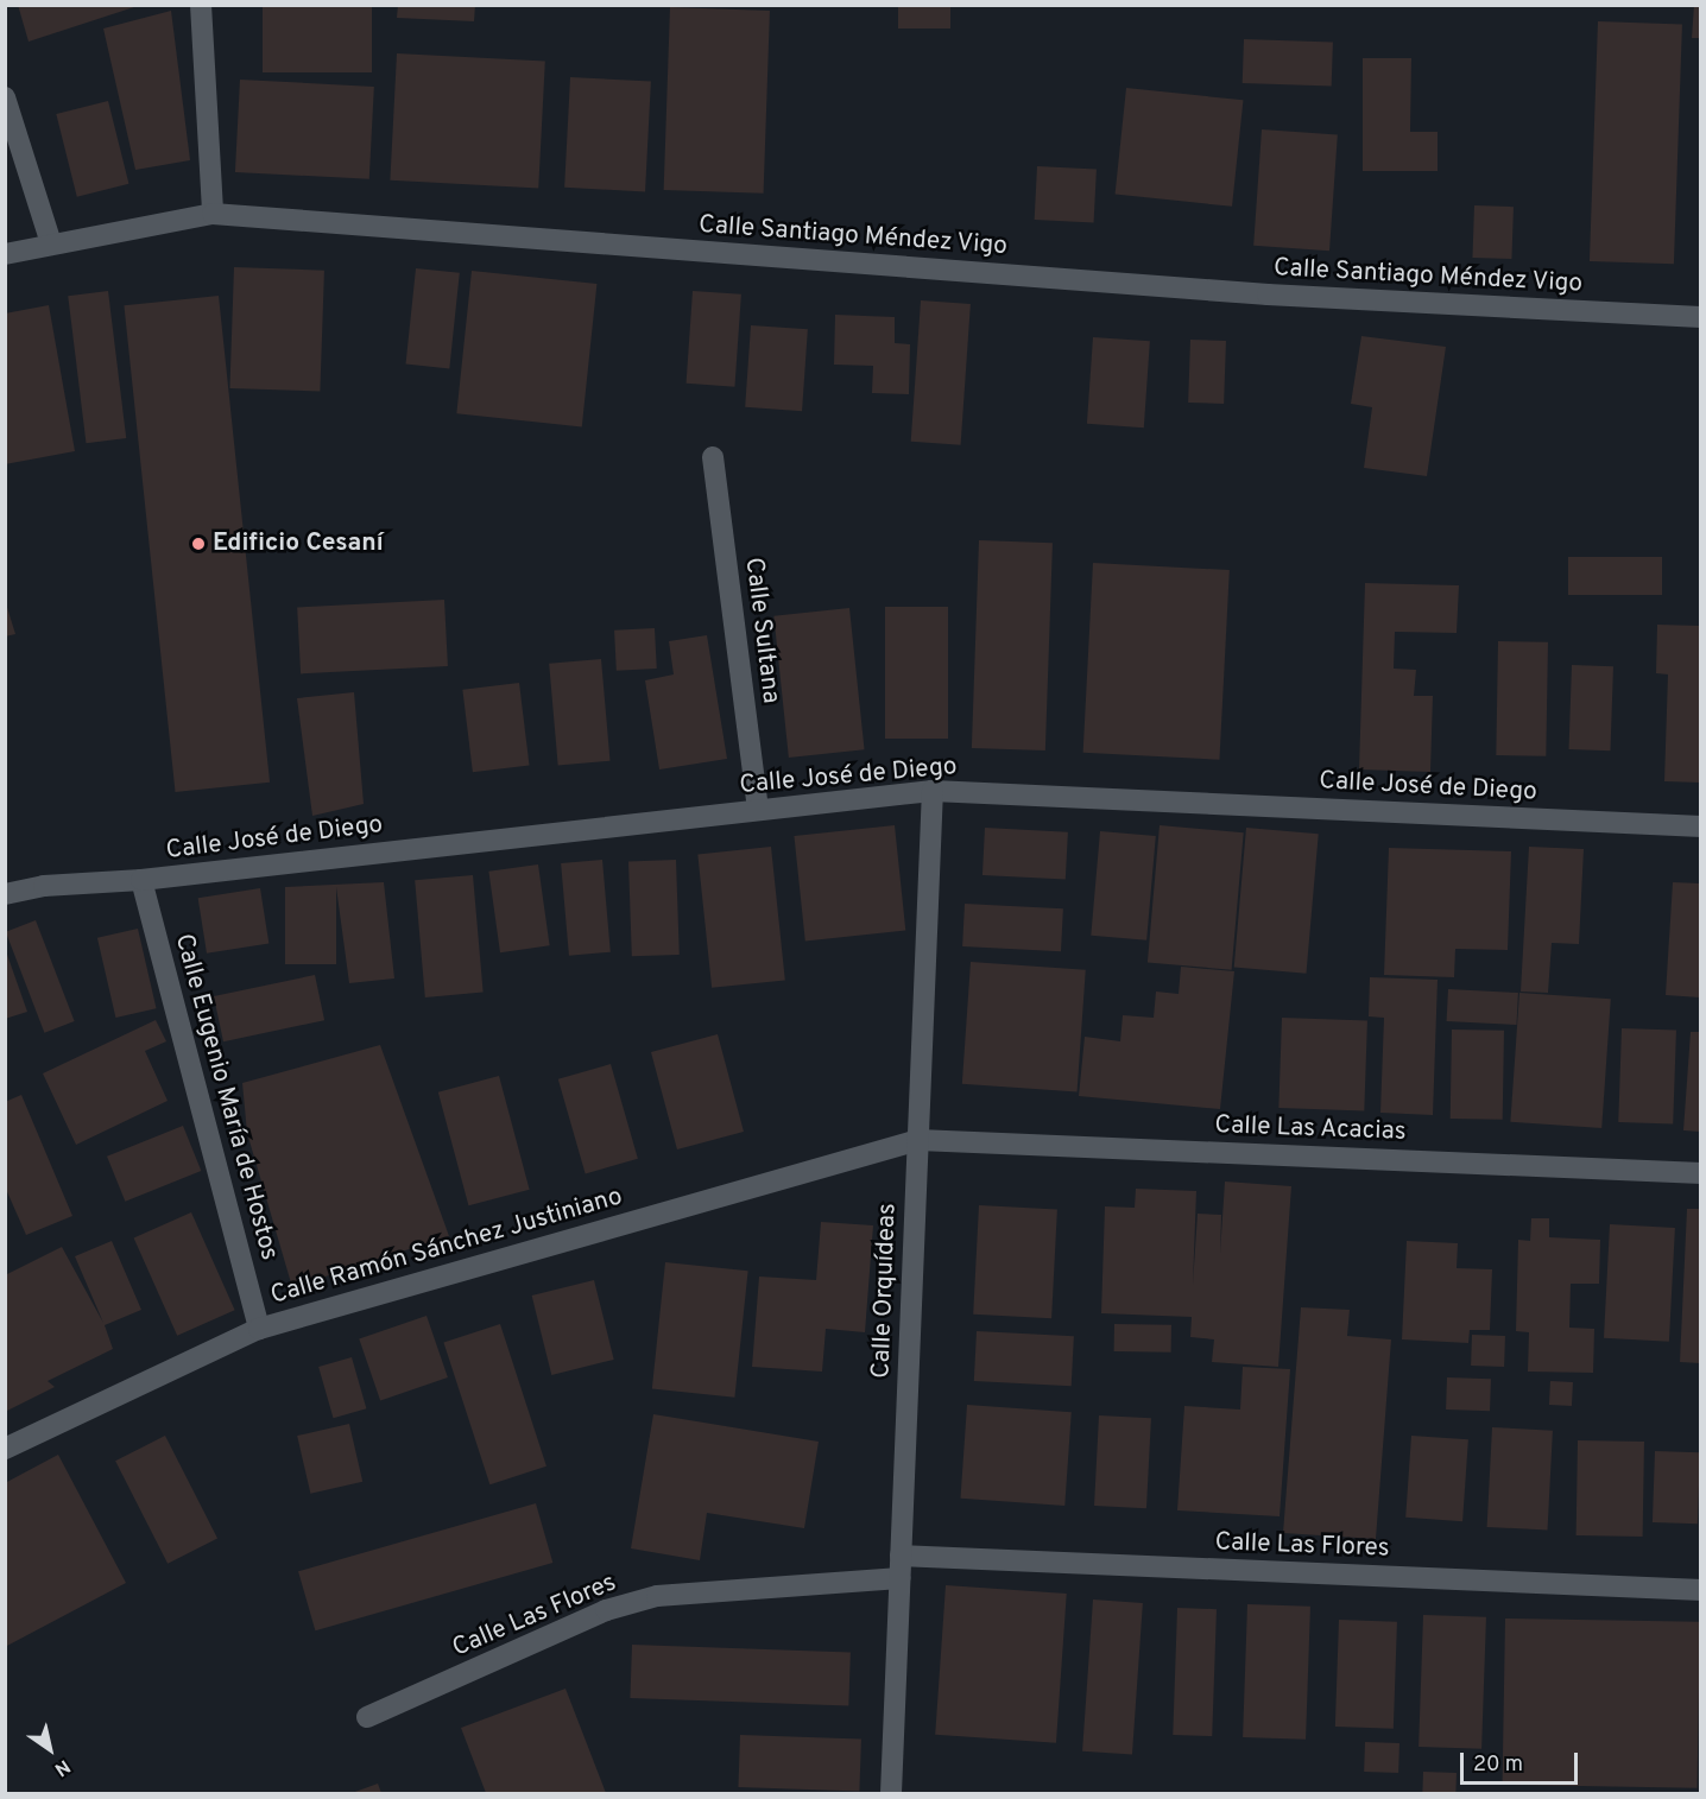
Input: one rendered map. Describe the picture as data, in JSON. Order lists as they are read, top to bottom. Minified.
{"streets":{"street":["Calle Santiago Méndez Vigo","Calle Sultana","Calle José de Diego","Calle Eugenio María de Hostos","Calle Las Acacias","Calle Ramón Sánchez Justiniano","Calle Orquídeas","Calle Las Flores"]},"crossings":[["Calle Sultana","Calle José de Diego"],["Calle José de Diego","Calle Eugenio María de Hostos"],["Calle José de Diego","Calle Orquídeas"],["Calle Eugenio María de Hostos","Calle Ramón Sánchez Justiniano"],["Calle Las Acacias","Calle Ramón Sánchez Justiniano"],["Calle Las Acacias","Calle Orquídeas"],["Calle Ramón Sánchez Justiniano","Calle Orquídeas"],["Calle Orquídeas","Calle Las Flores"]],"places":["Edificio Cesaní"],"scale_bar":"20 m","north":"bottom right"}
